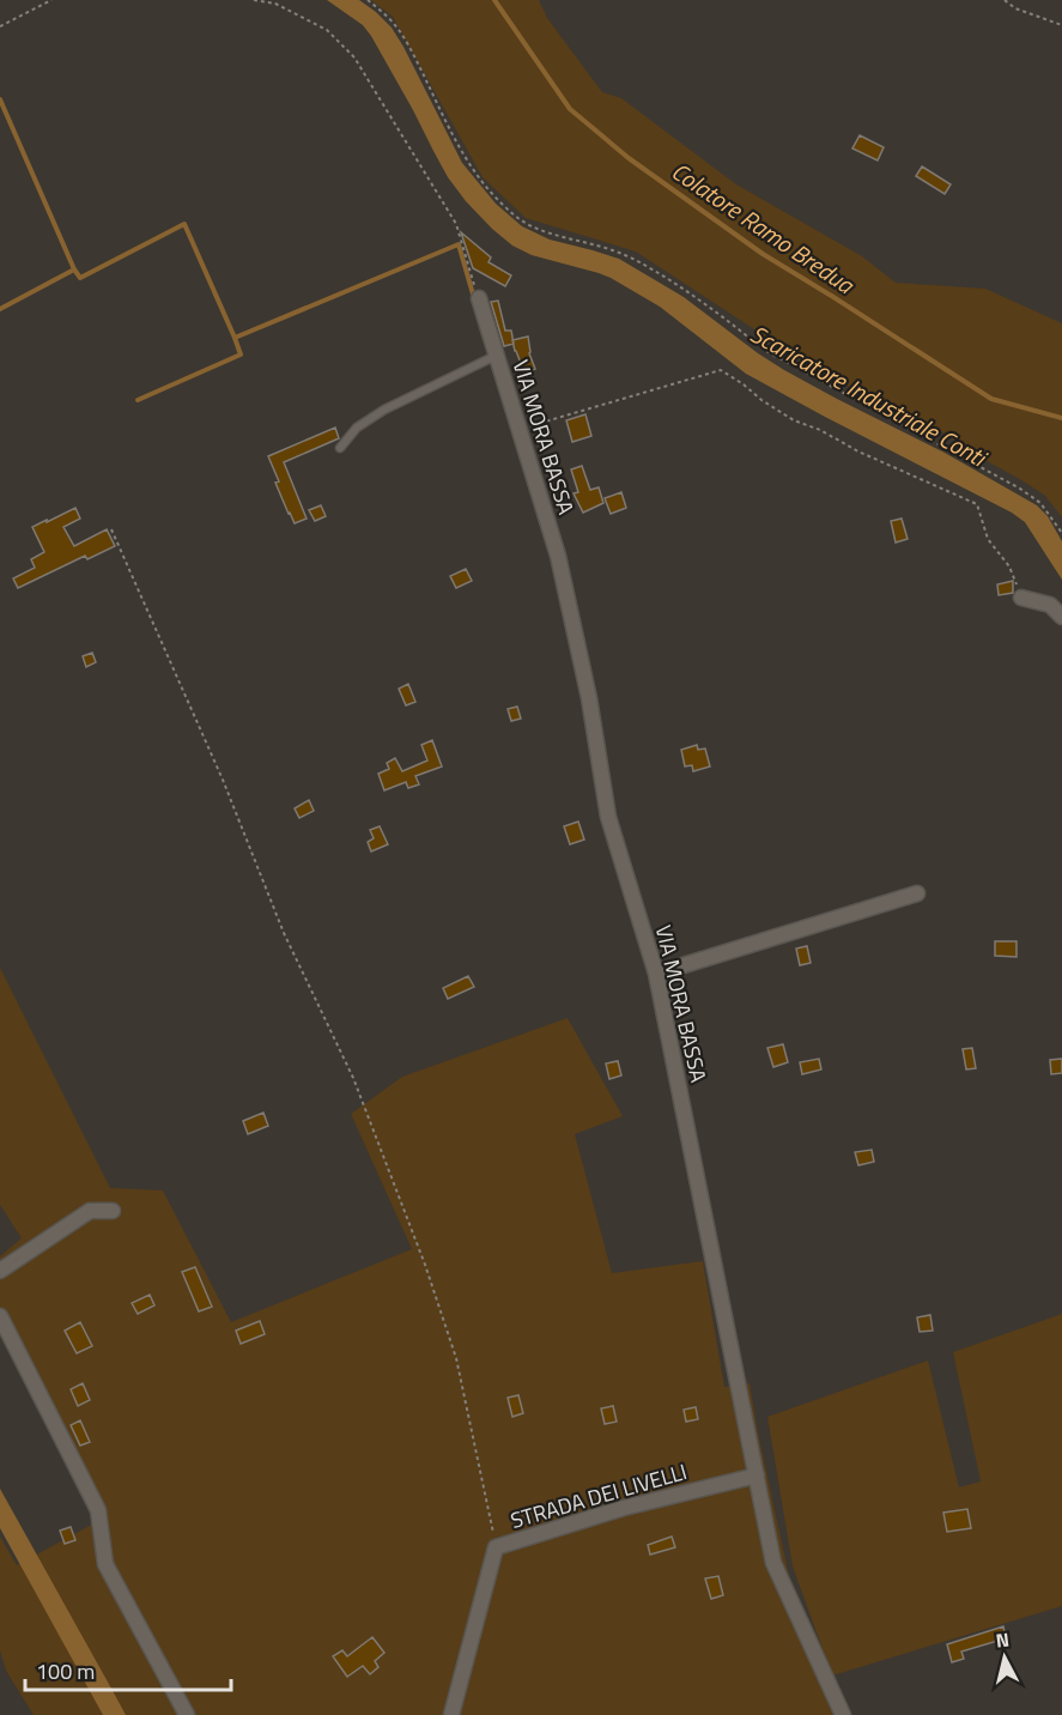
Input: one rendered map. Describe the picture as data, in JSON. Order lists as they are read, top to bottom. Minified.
{"streets":{"street":["VIA MORA BASSA","STRADA DEI LIVELLI"]},"crossings":[["VIA MORA BASSA","STRADA DEI LIVELLI"]],"water":["Colatore Ramo Bredua","Scaricatore Industriale Conti"],"scale_bar":"100 m","north":"top"}
